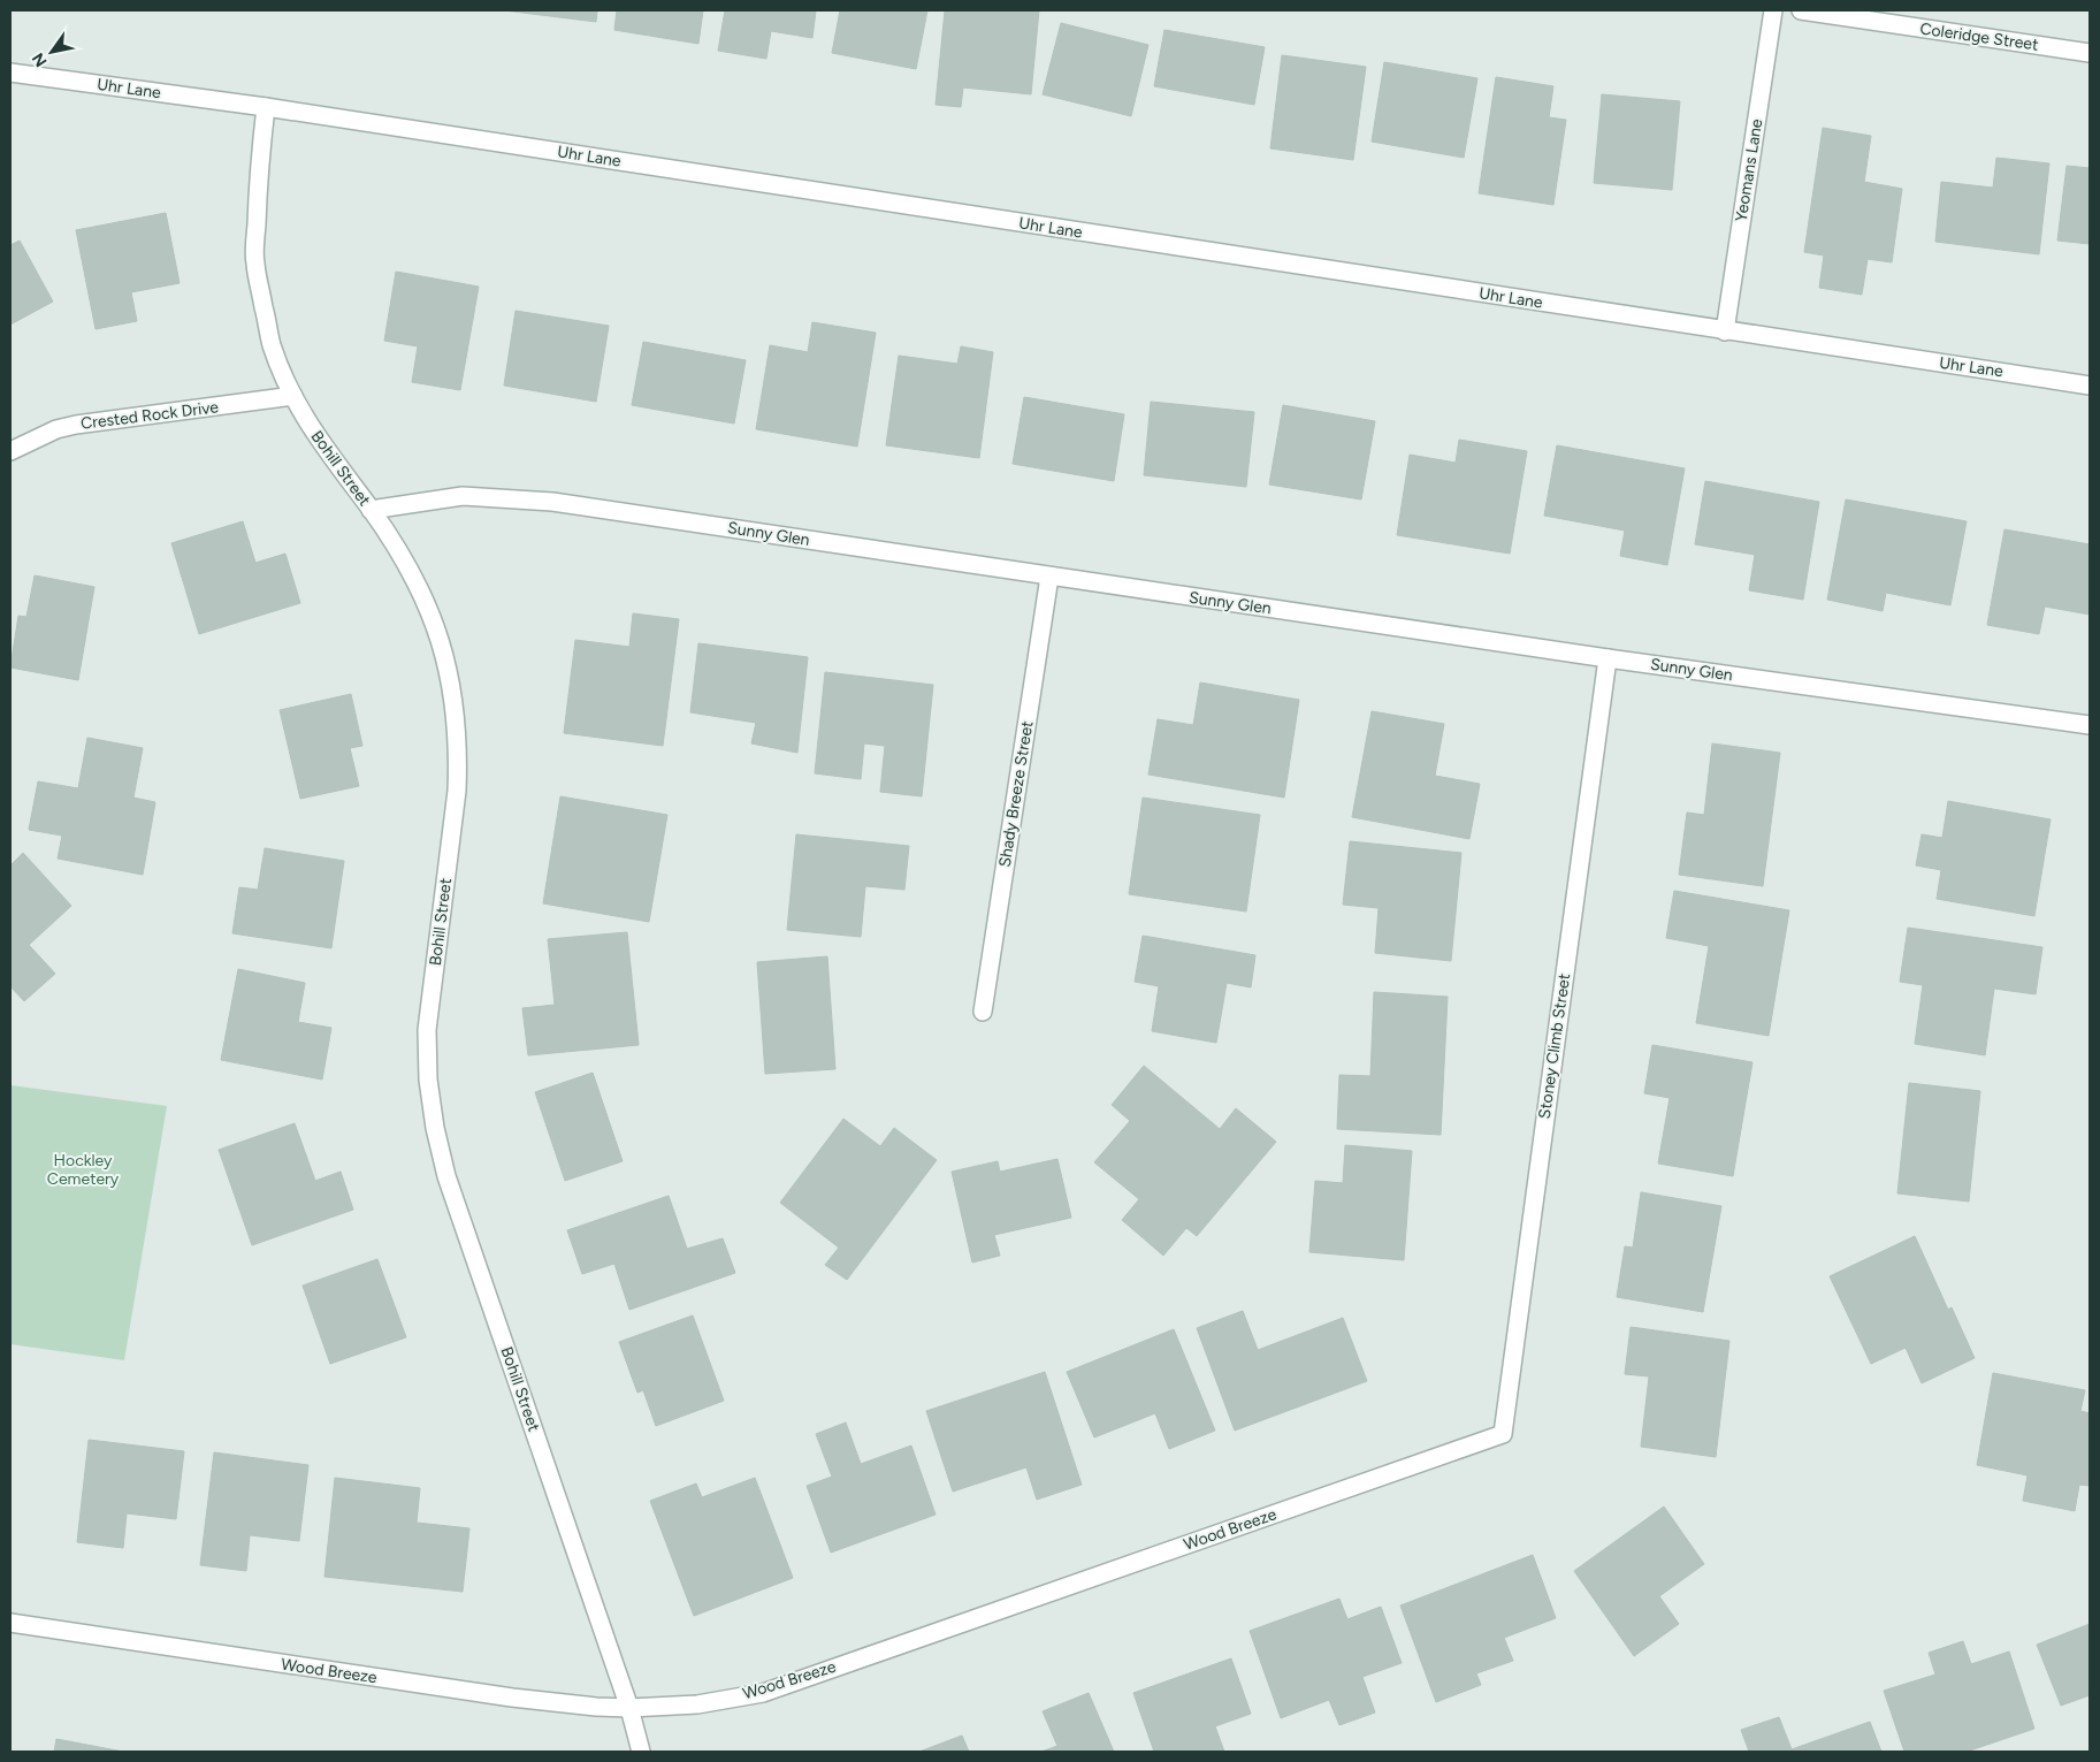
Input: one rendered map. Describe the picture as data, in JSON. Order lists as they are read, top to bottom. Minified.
{"streets":{"street":["Coleridge Street","Uhr Lane","Yeomans Lane","Crested Rock Drive","Bohill Street","Sunny Glen","Shady Breeze Street","Stoney Climb Street","Wood Breeze"]},"crossings":[["Uhr Lane","Yeomans Lane"],["Uhr Lane","Bohill Street"],["Crested Rock Drive","Bohill Street"],["Bohill Street","Sunny Glen"],["Bohill Street","Wood Breeze"],["Sunny Glen","Shady Breeze Street"],["Sunny Glen","Stoney Climb Street"],["Stoney Climb Street","Wood Breeze"]],"parks":["Hockley Cemetery"],"north":"bottom left"}
